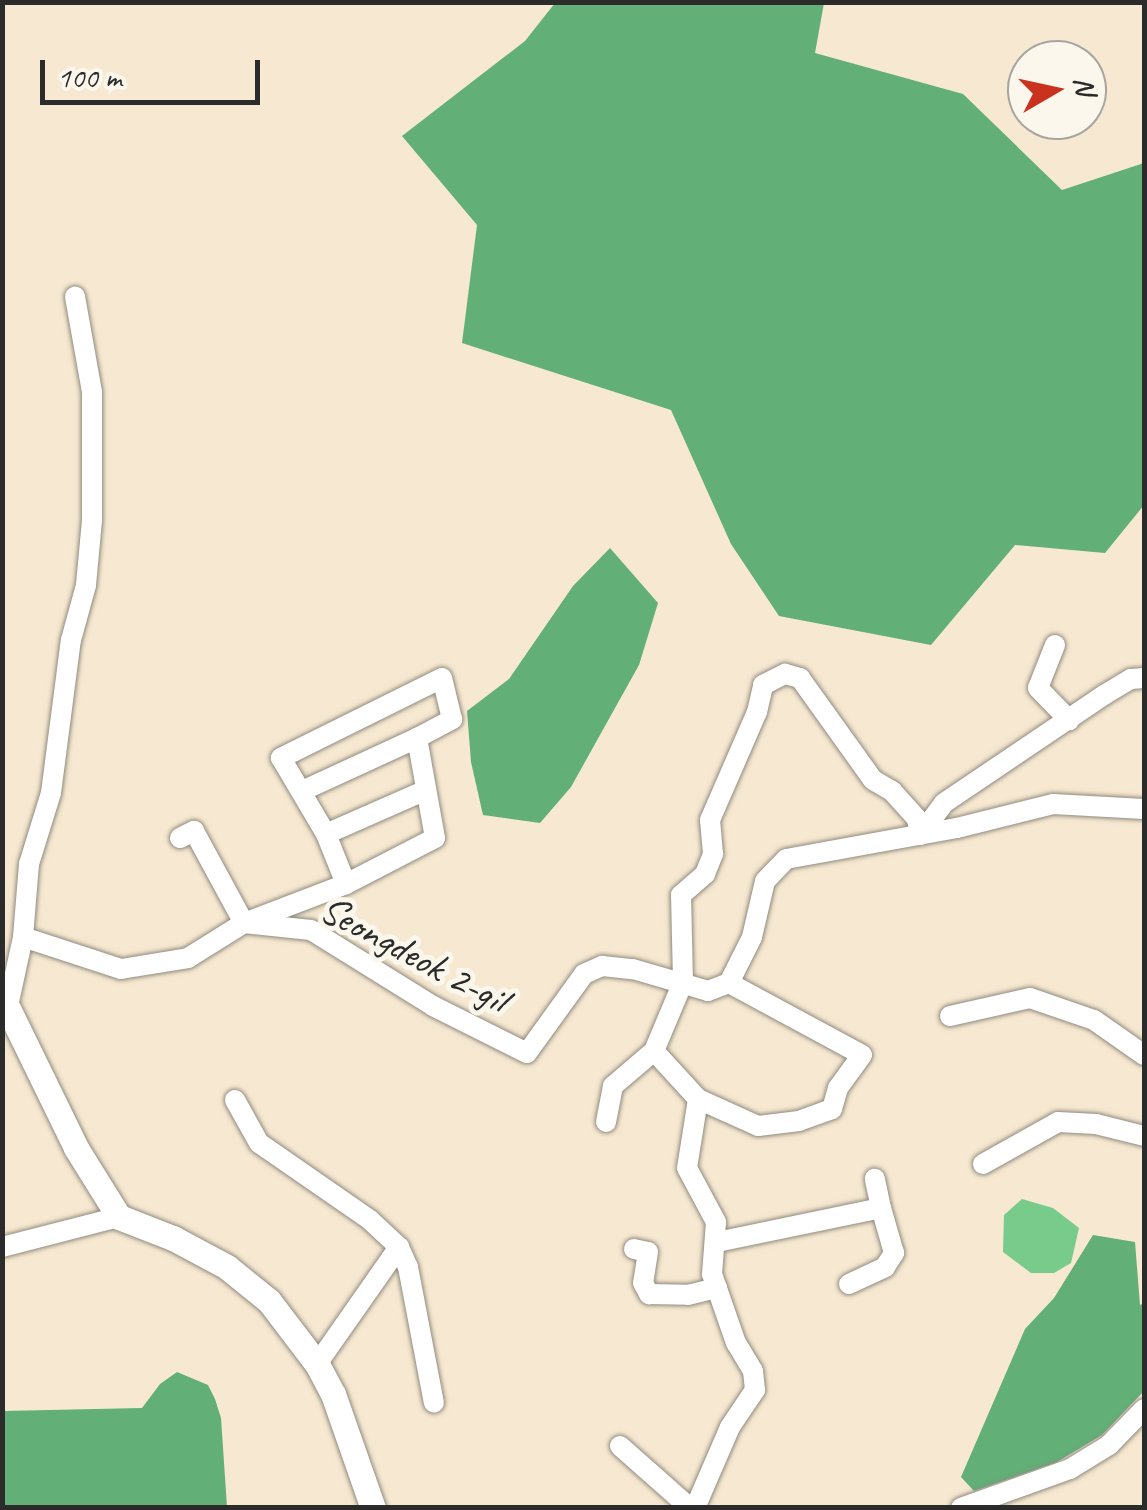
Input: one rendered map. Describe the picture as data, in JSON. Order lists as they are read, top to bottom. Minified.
{"streets":{"street":["Seongdeok 2-gil"]},"scale_bar":"100 m","north":"right"}
